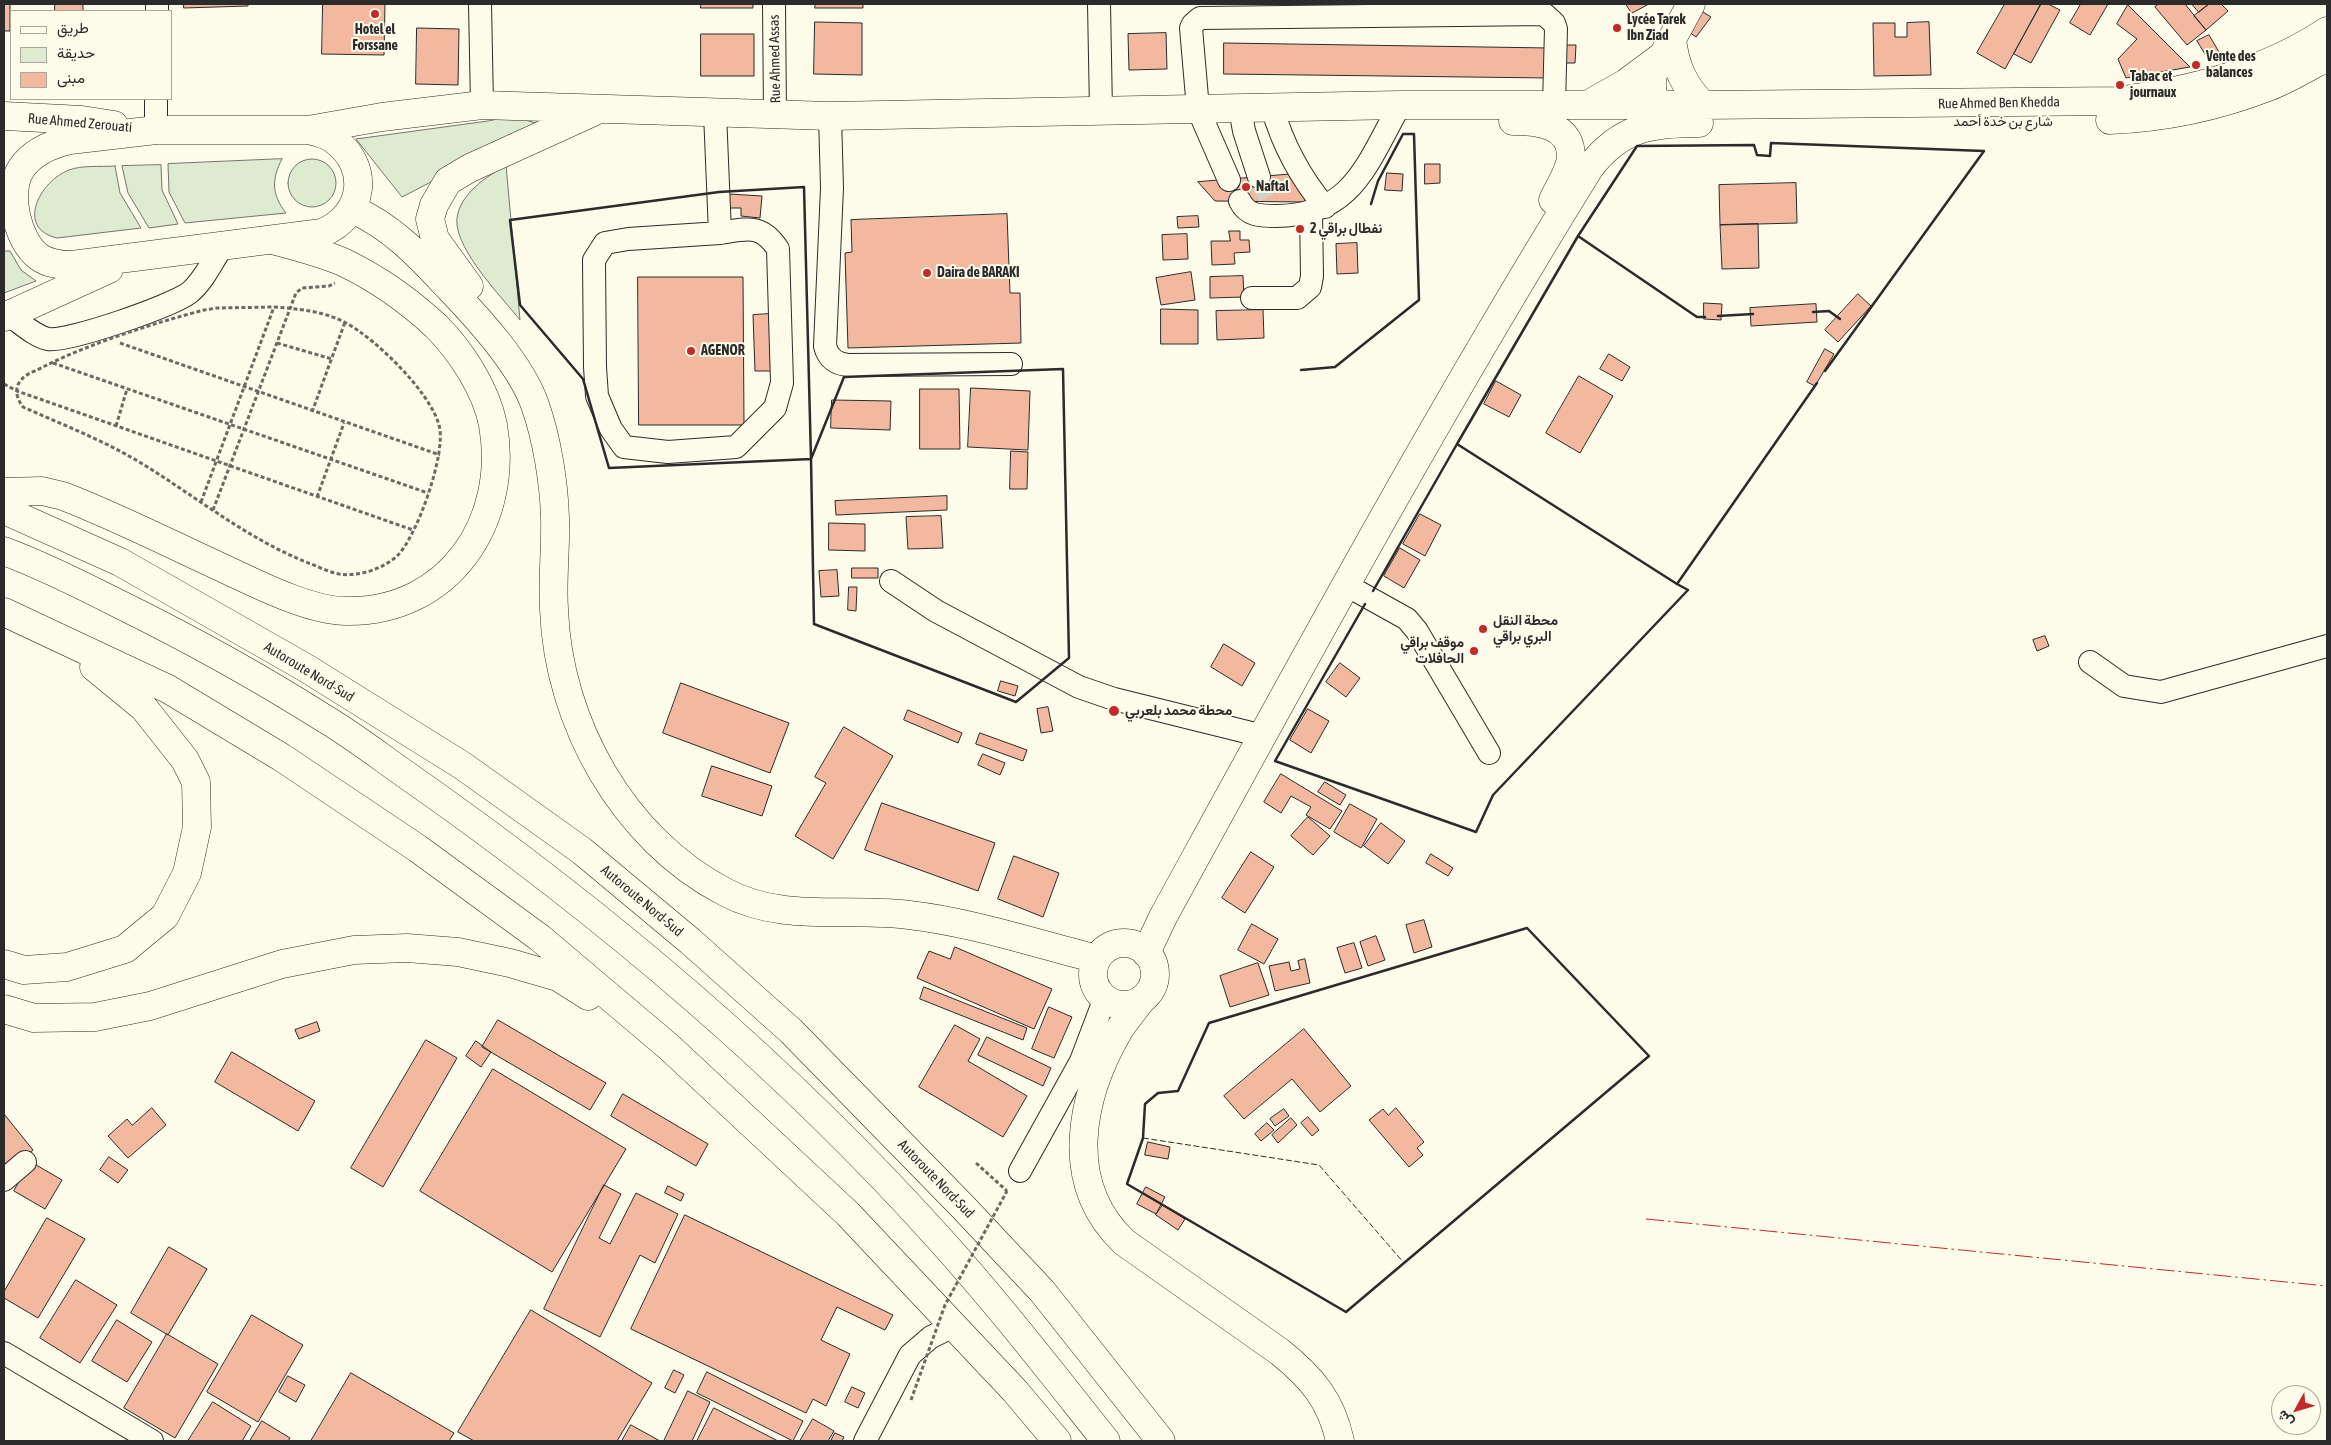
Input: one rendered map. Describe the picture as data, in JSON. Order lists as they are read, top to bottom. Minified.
{"streets":{"main road":["Rue Ahmed Ben Khedda","شارع بن خدة أحمد","Rue Ahmed Zerouati","Autoroute Nord-Sud"],"street":["Rue Ahmed Assas"]},"crossings":[["Rue Ahmed Ben Khedda","شارع بن خدة أحمد"]],"places":["Hotel el Forssane","Lycée Tarek Ibn Ziad","Vente des balances","Tabac et journaux","Naftal","نفطال براقي 2","Daira de BARAKI","AGENOR","محطة النقل البري براقي","موقف براقي الحافلات","محطة محمد بلعربي"],"legend":["طريق","حديقة","مبنى"],"north":"bottom left"}
